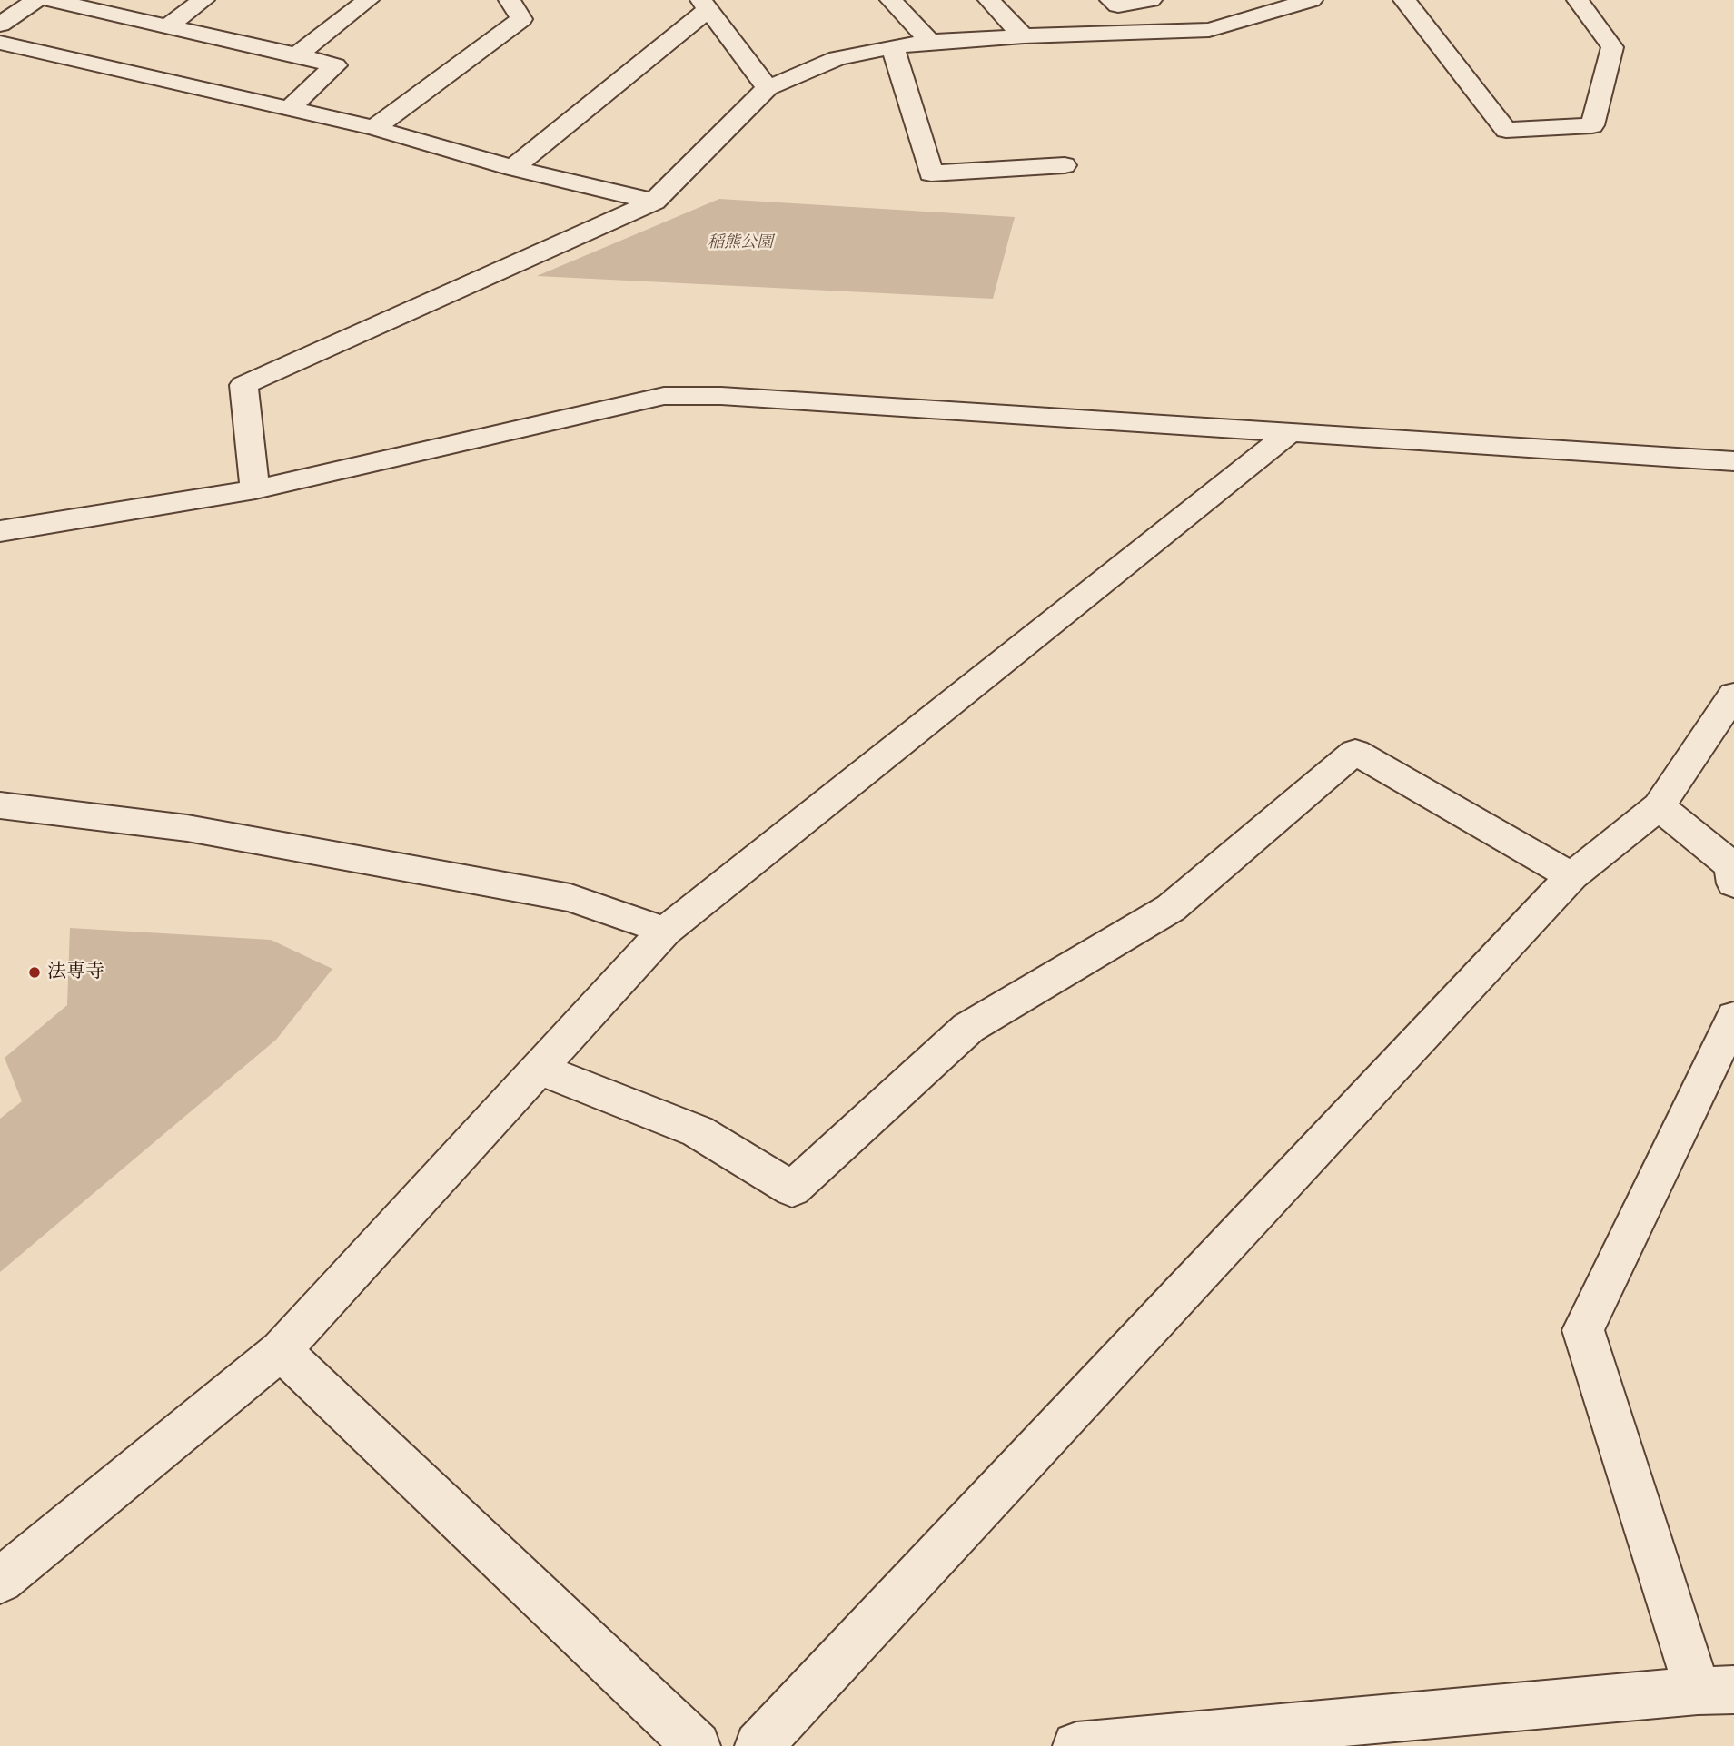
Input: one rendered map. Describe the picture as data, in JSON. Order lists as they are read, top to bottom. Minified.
{"parks":["稲熊公園"],"places":["法専寺"]}
